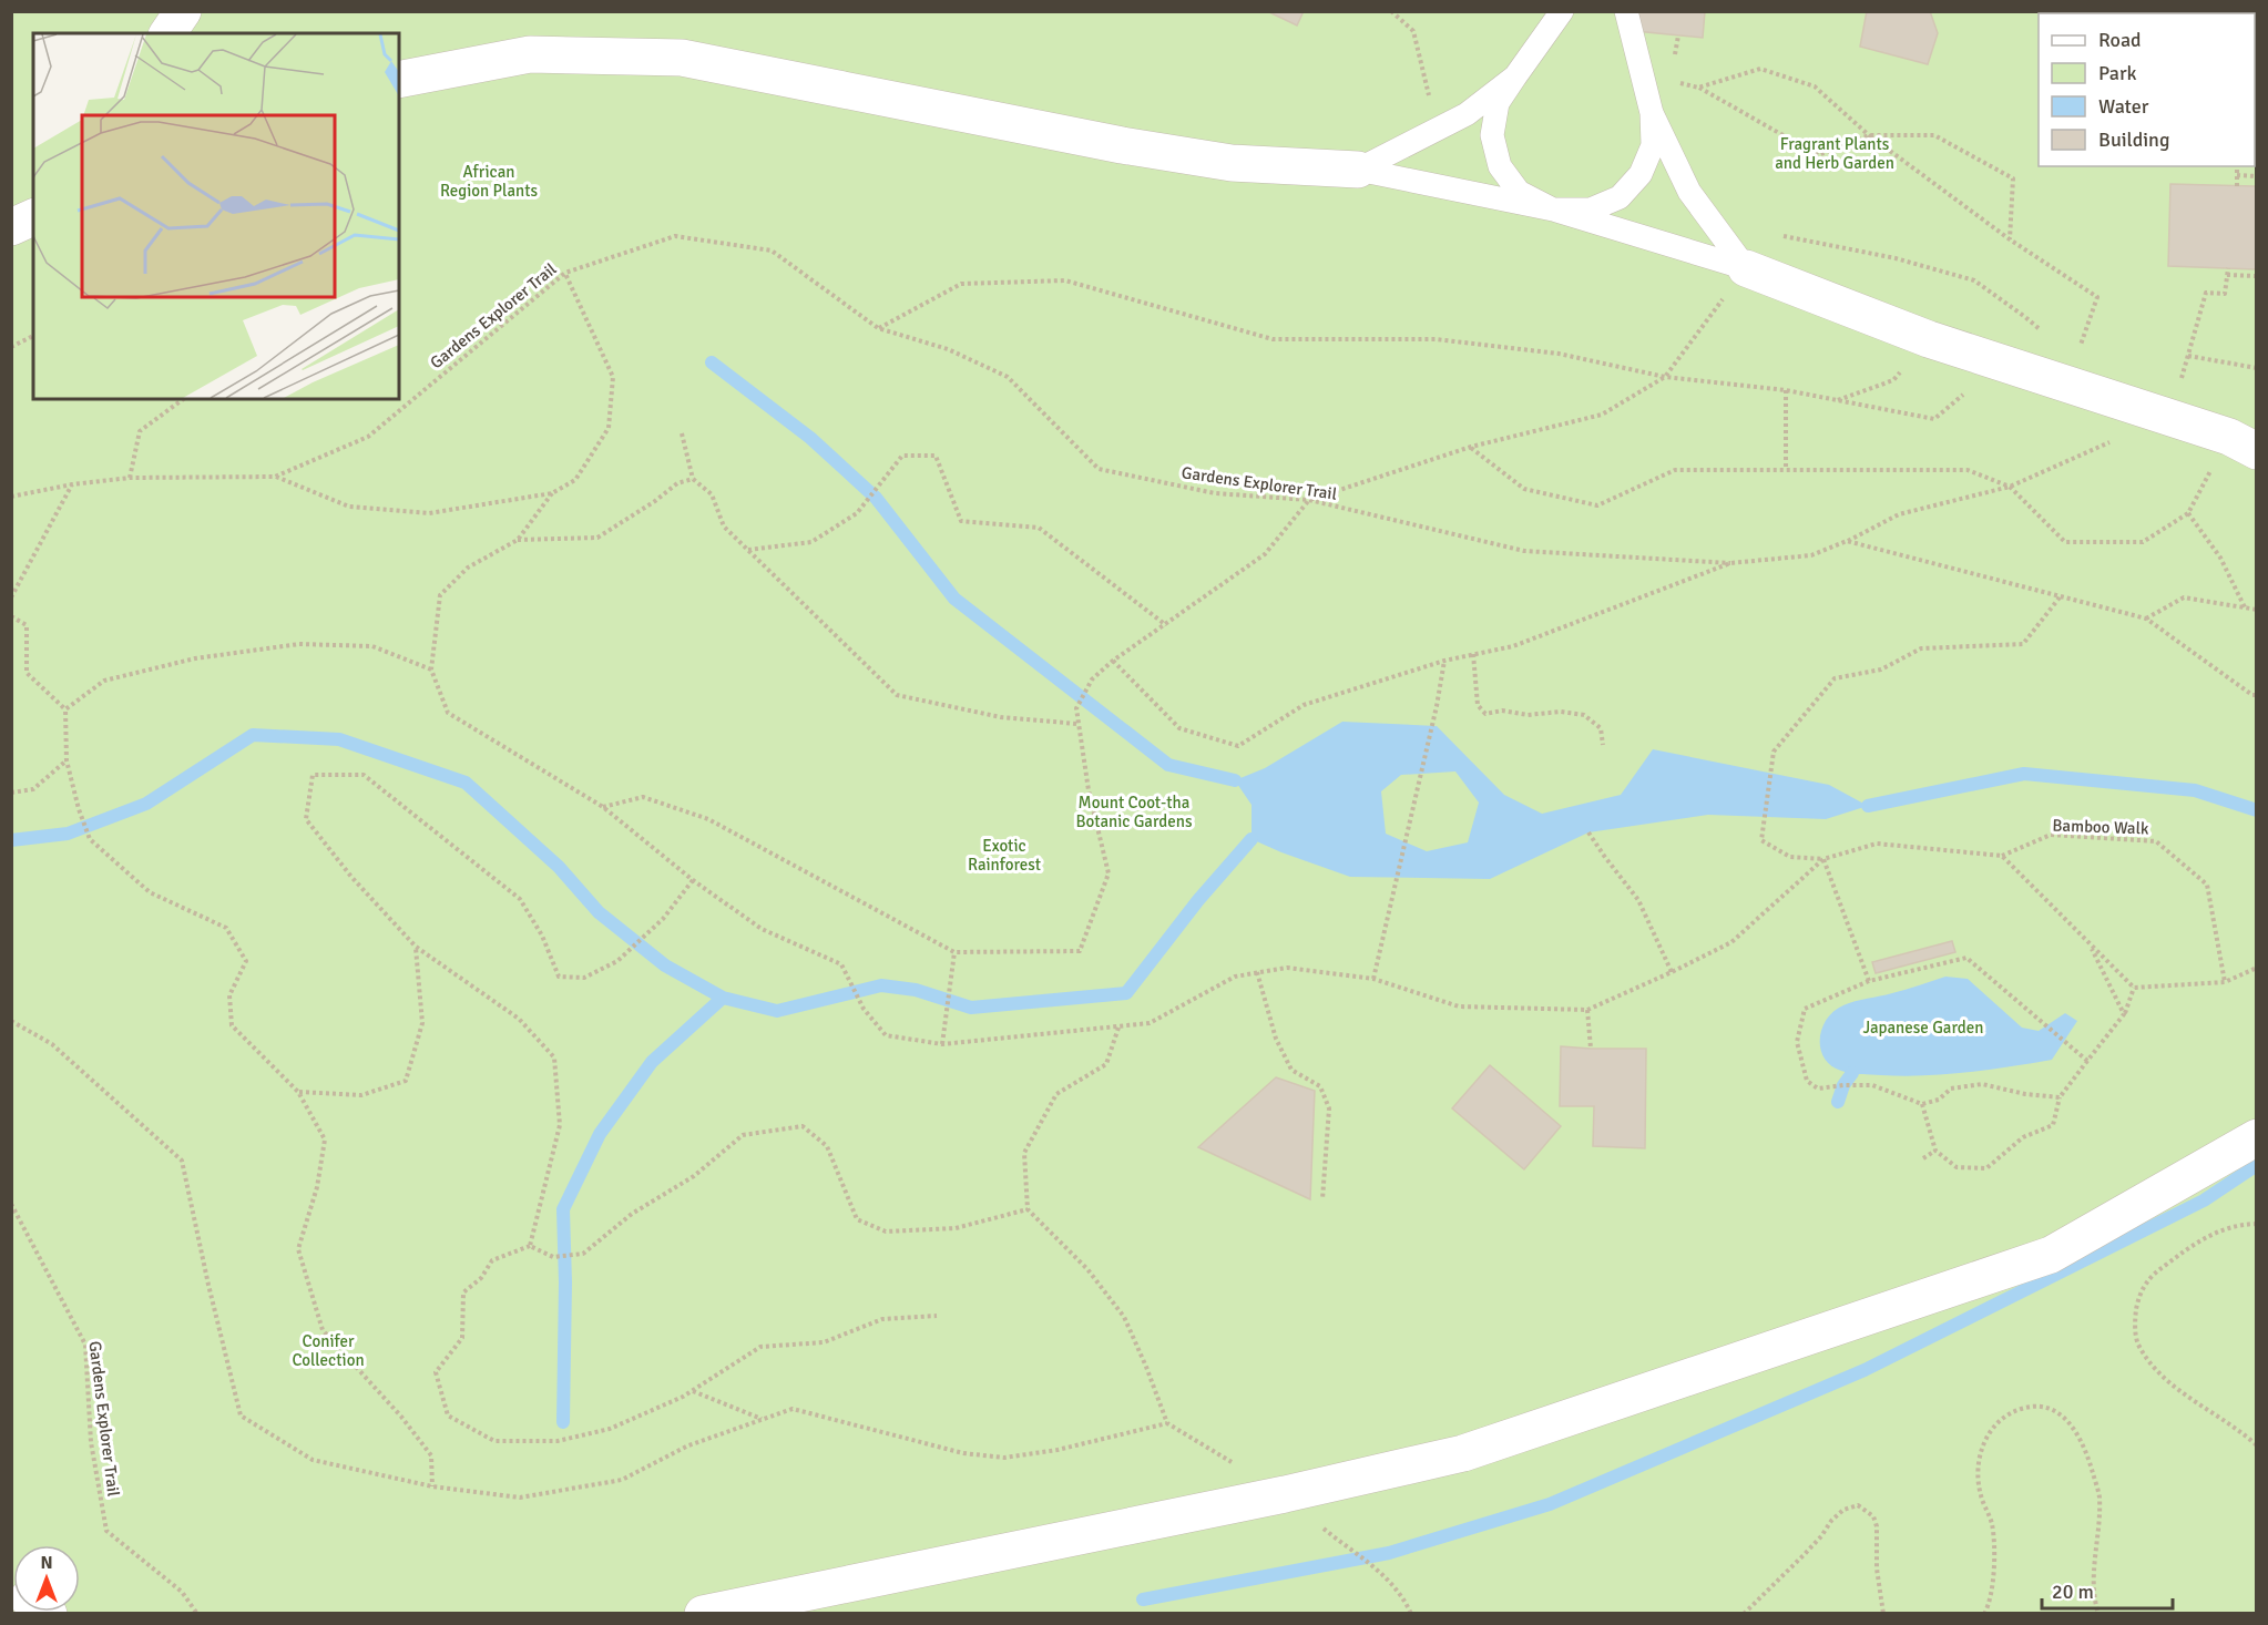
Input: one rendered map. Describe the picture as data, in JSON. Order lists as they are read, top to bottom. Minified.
{"streets":{"path":["Gardens Explorer Trail","Bamboo Walk"]},"parks":["Fragrant Plants and Herb Garden","African Region Plants","Mount Coot-tha Botanic Gardens","Exotic Rainforest","Japanese Garden","Conifer Collection"],"legend":["Road","Park","Water","Building"],"scale_bar":"20 m","north":"top"}
